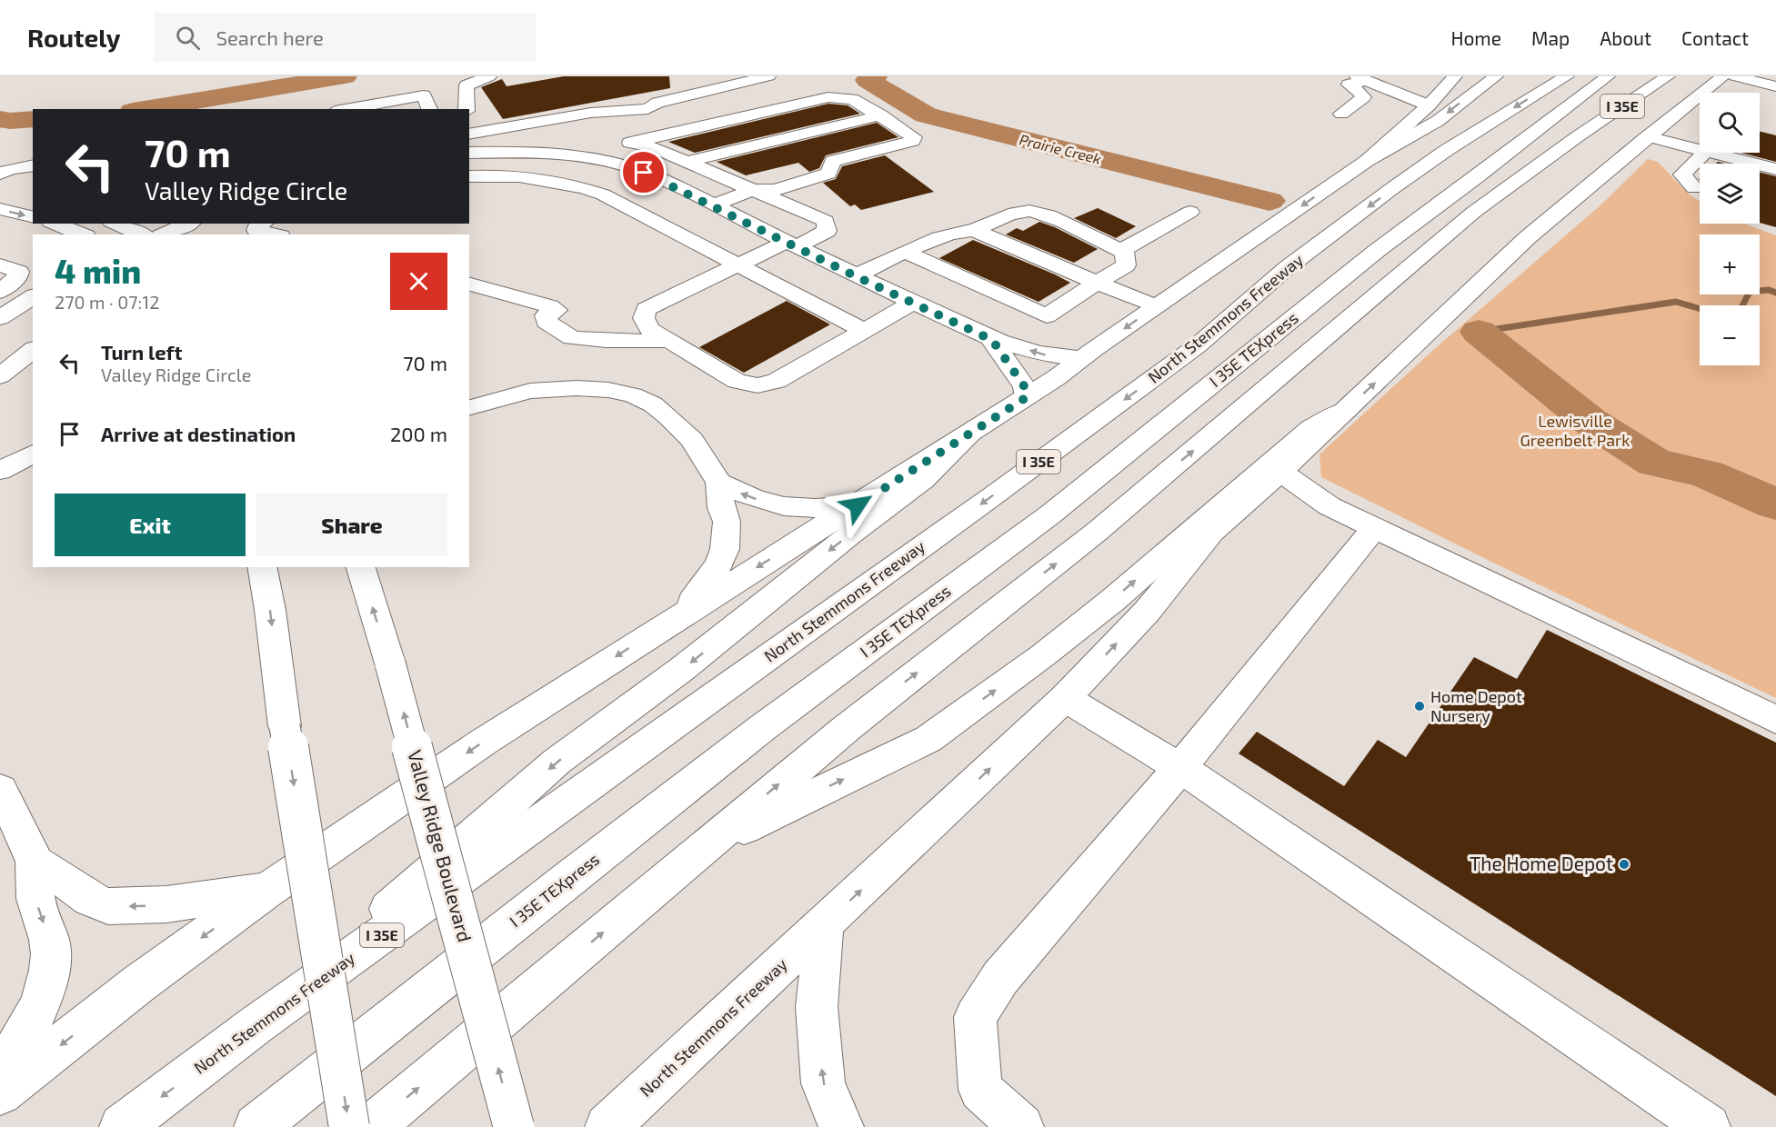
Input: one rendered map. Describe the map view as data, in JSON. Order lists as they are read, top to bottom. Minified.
{"streets":{"main road":["I 35E","North Stemmons Freeway","I 35E TEXpress","Valley Ridge Boulevard"]},"water":["Prairie Creek"],"parks":["Lewisville Greenbelt Park"],"places":["Home Depot Nursery","The Home Depot"],"page":{"header":"Routely","search":"Search here","nav":["Home","Map","About","Contact"],"map_buttons":["+","−"],"turn":["70 m","Valley Ridge Circle"],"heading":["4 min","270 m · 07:12"],"list":[{"name":"Turn left","note":"Valley Ridge Circle","value":"70 m"},{"name":"Arrive at destination","value":"200 m"}],"buttons":["Exit","Share"]}}
